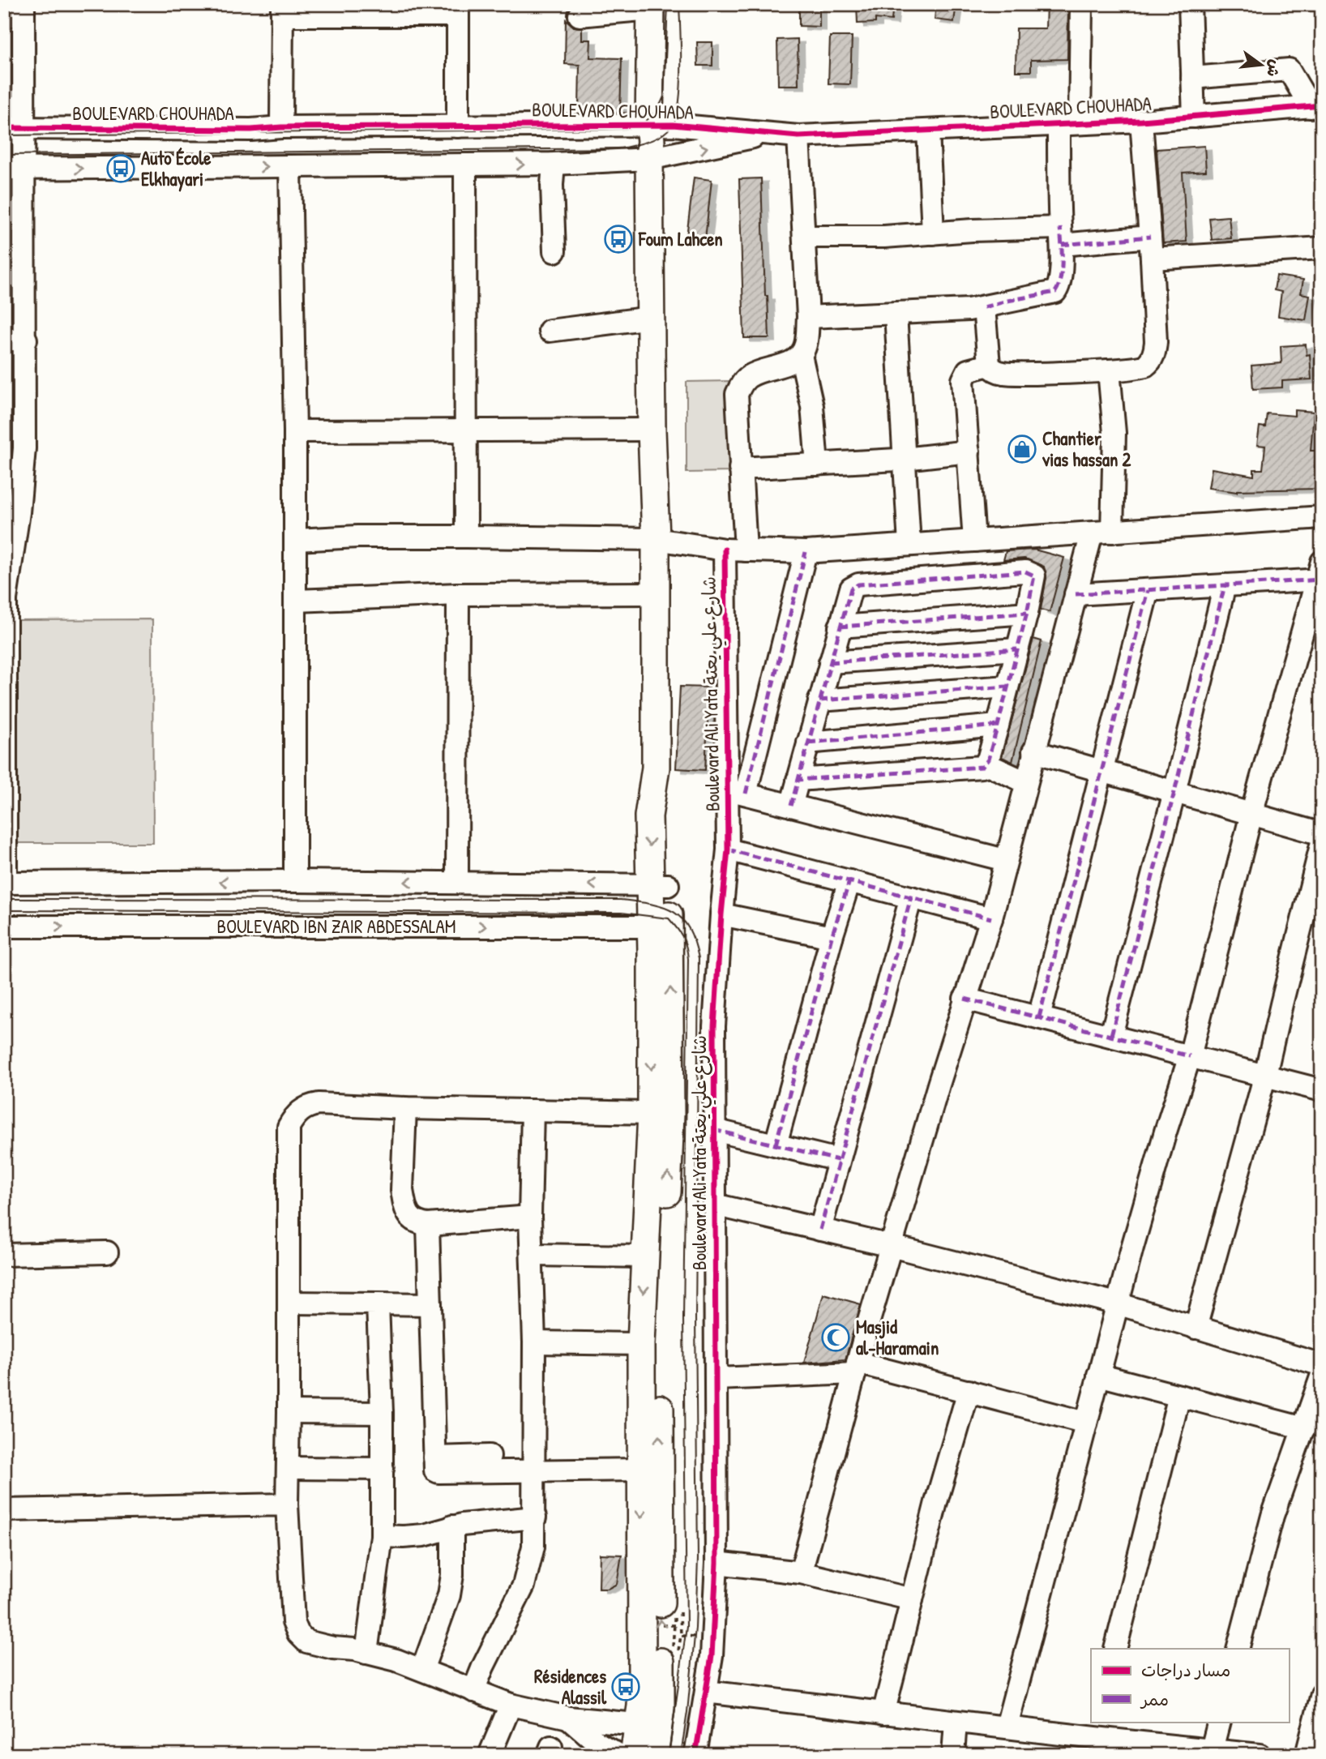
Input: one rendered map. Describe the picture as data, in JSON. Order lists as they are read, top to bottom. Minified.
{"streets":{"main road":["Boulevard Ali Yata شارع علي يعتة"],"street":["BOULEVARD CHOUHADA","BOULEVARD IBN ZAIR ABDESSALAM"]},"crossings":[["BOULEVARD CHOUHADA","Boulevard Ali Yata شارع علي يعتة"],["Boulevard Ali Yata شارع علي يعتة","BOULEVARD IBN ZAIR ABDESSALAM"]],"places":{"bus stop":["Auto École Elkhayari","Foum Lahcen","Résidences Alassil"],"shop":["Chantier vias hassan 2"],"mosque":["Masjid al-Haramain"]},"legend":["مسار دراجات","ممر"],"north":"right"}
